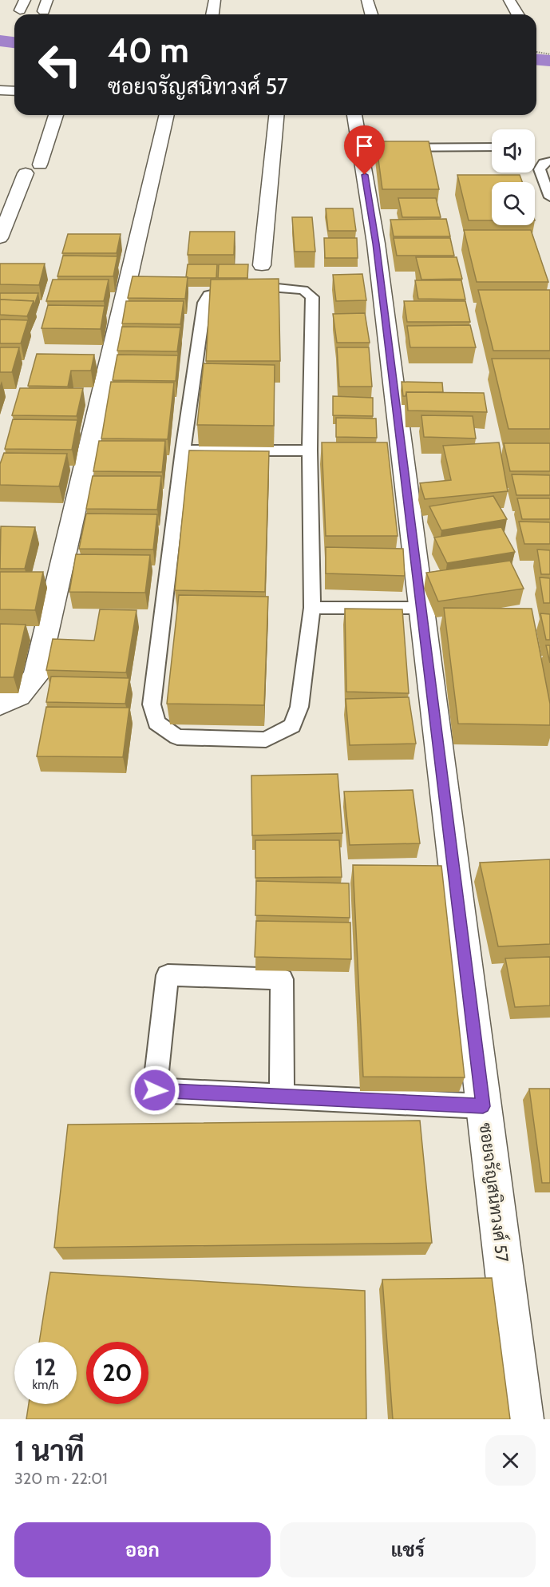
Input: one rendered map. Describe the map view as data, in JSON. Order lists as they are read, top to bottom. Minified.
{"streets":{"street":["ซอยจรัญสนิทวงศ์ 57"]},"page":{"turn":["40 m","ซอยจรัญสนิทวงศ์ 57"],"speed":"12 km/h","limit":"20","heading":["1 นาที","320 m · 22:01"],"buttons":["ออก","แชร์"]}}
